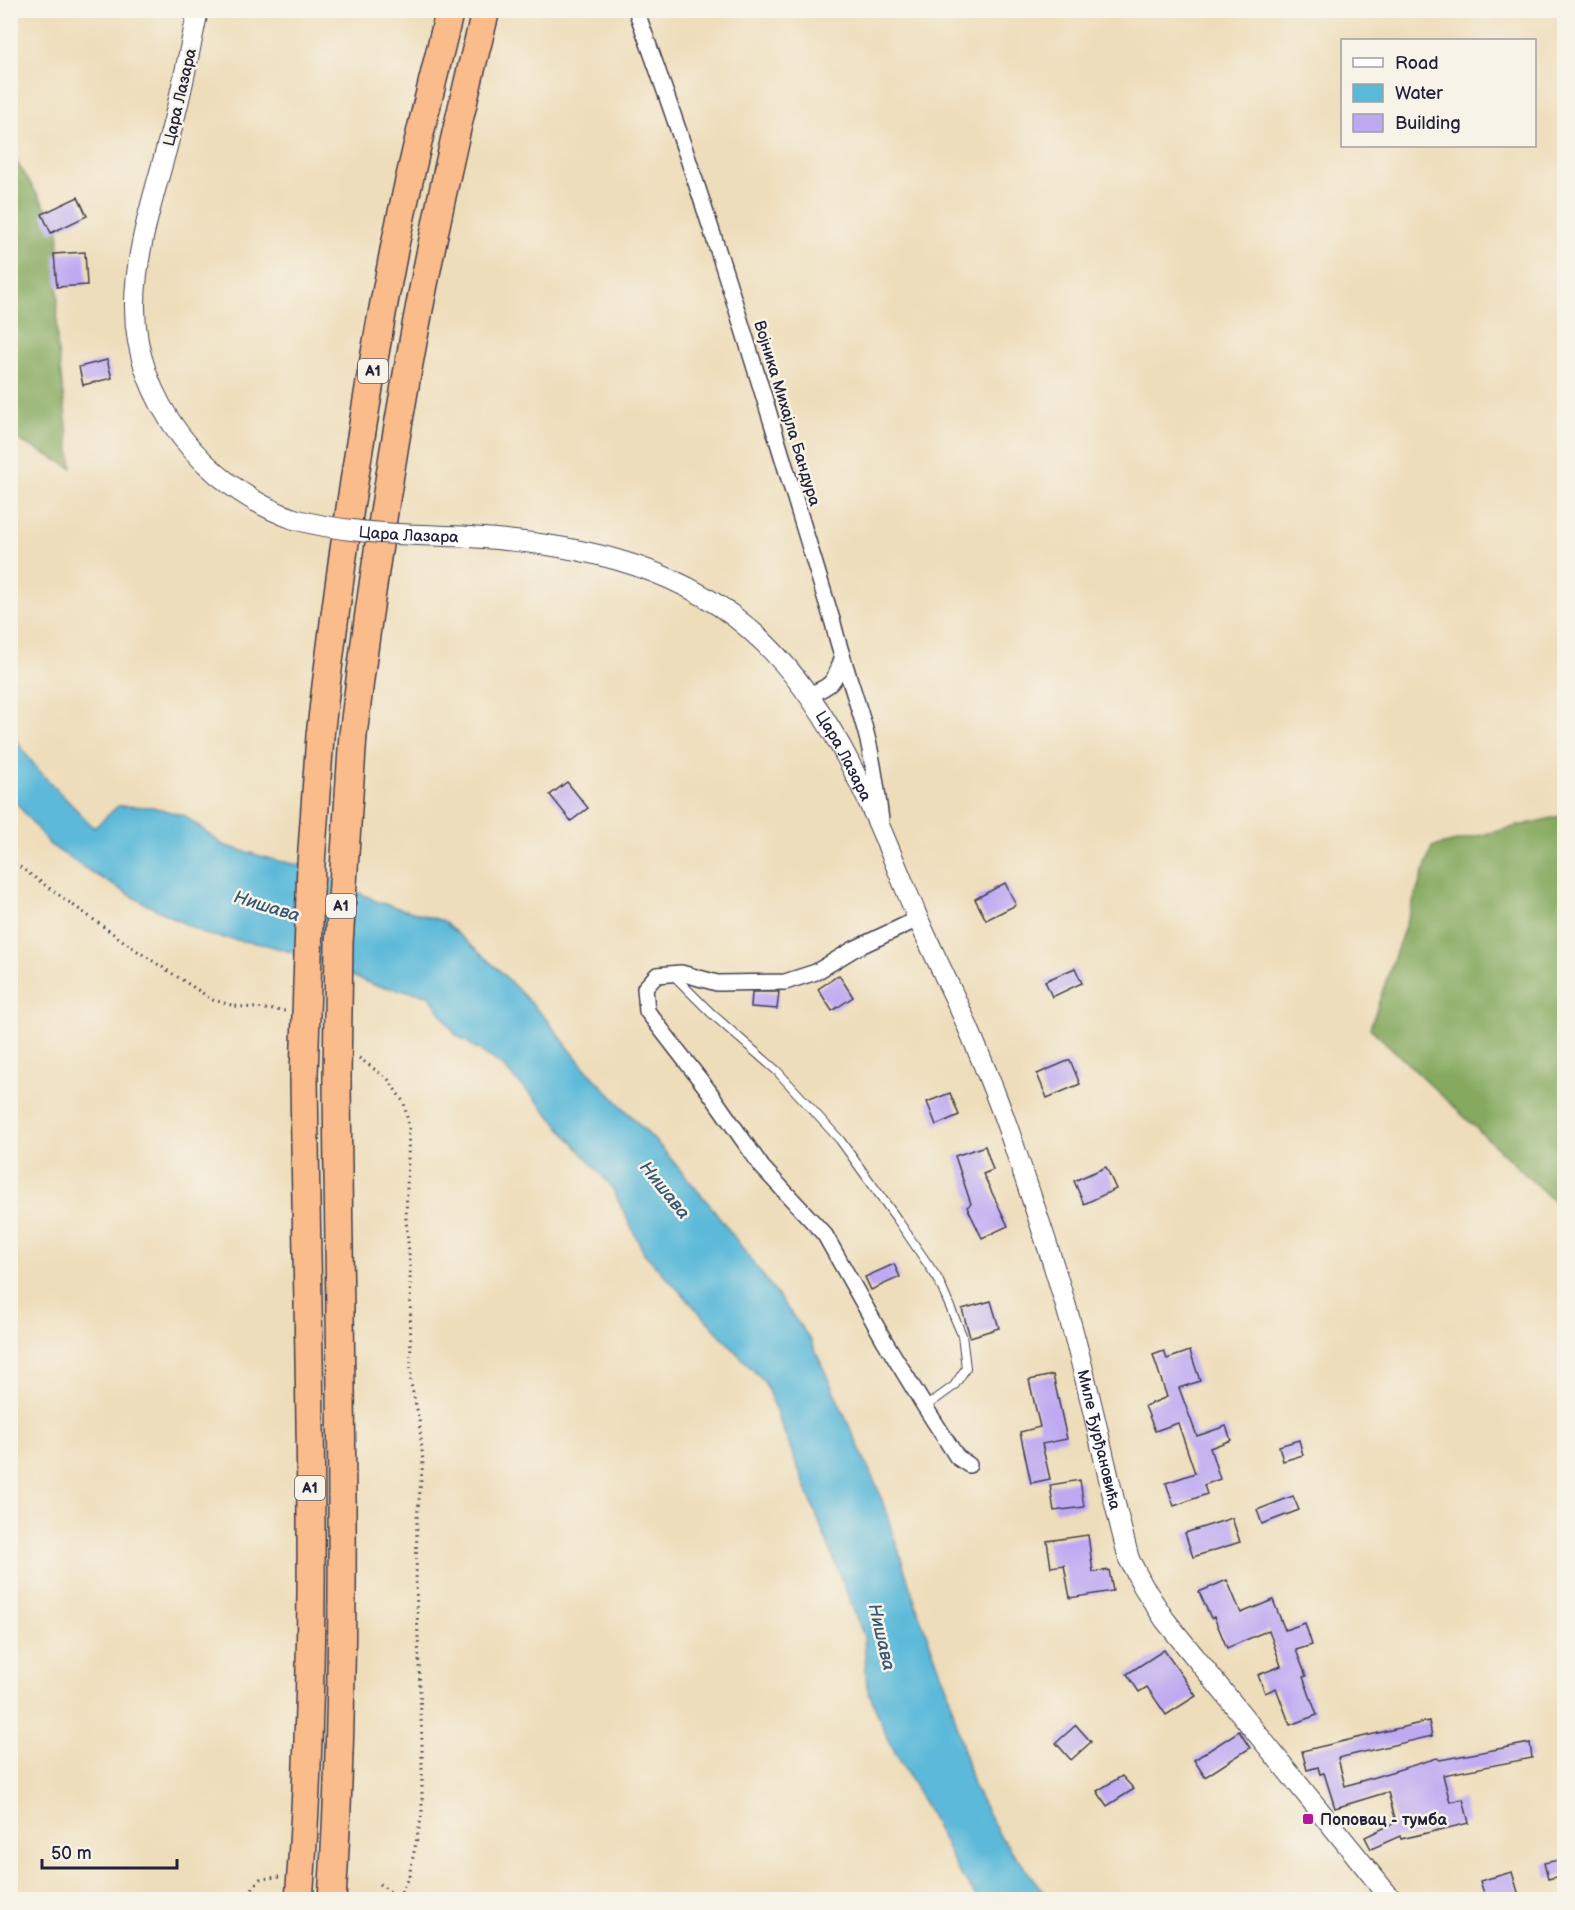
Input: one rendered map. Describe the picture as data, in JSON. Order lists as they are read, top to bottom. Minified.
{"streets":{"highway":["A1"],"street":["Цара Лазара","Војника Михајла Бандура","Миле Ђурђановића"]},"crossings":[["Цара Лазара","Војника Михајла Бандура"],["Цара Лазара","Миле Ђурђановића"]],"water":["Нишава"],"places":{"transit":["Поповац - тумба"]},"legend":["Road","Water","Building"],"scale_bar":"50 m"}
